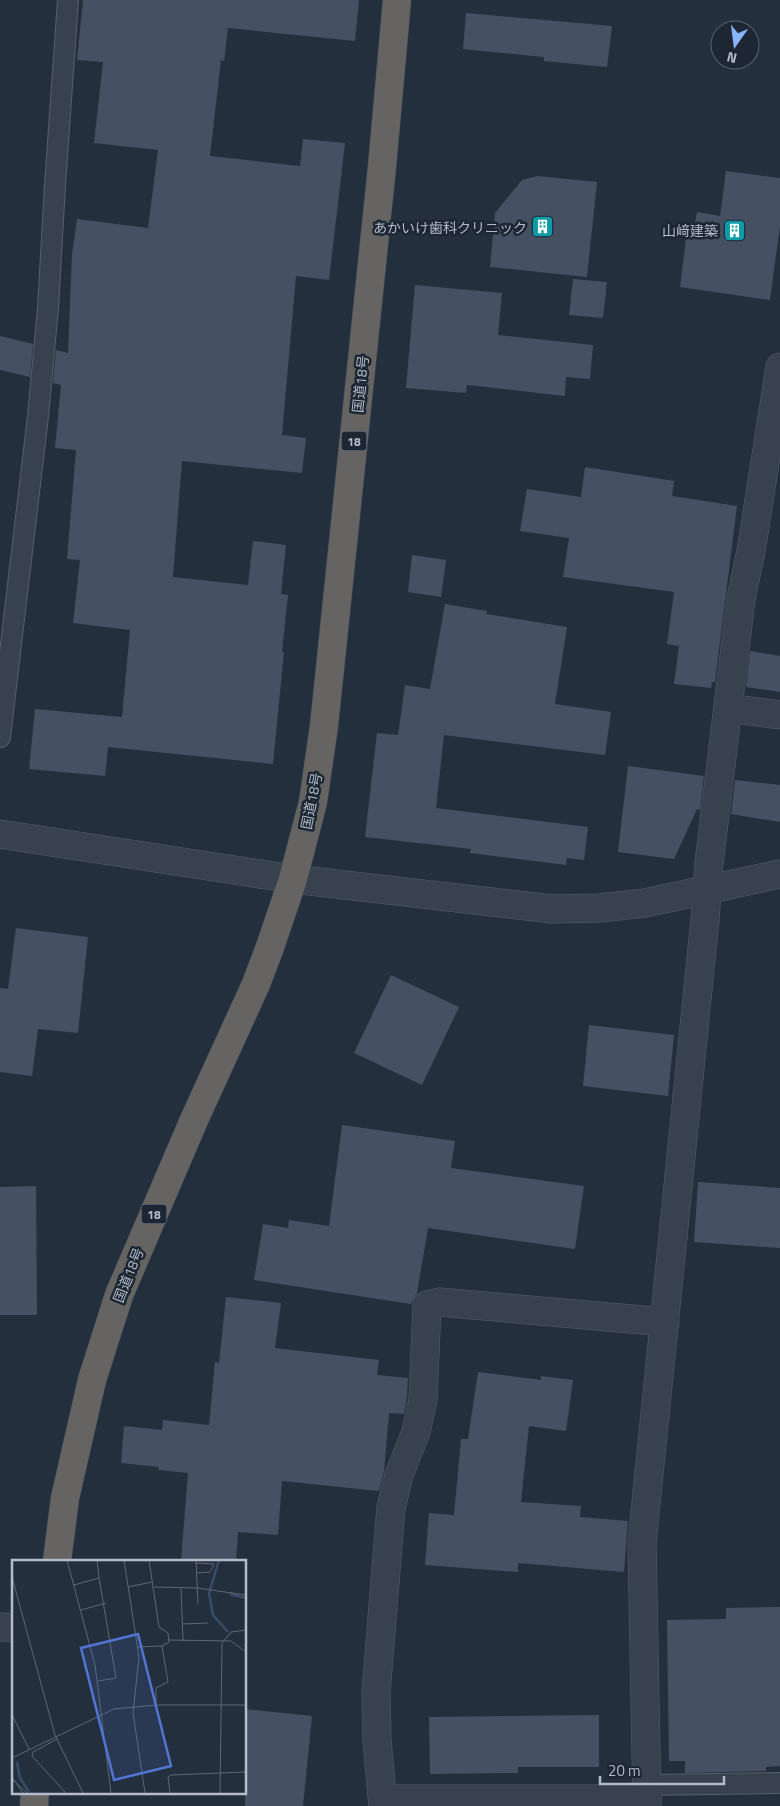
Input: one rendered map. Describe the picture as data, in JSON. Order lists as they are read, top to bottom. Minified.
{"streets":{"highway":["国道18号","18"]},"places":{"building":["あかいけ歯科クリニック","山﨑建築"]},"scale_bar":"20 m","north":"bottom"}
